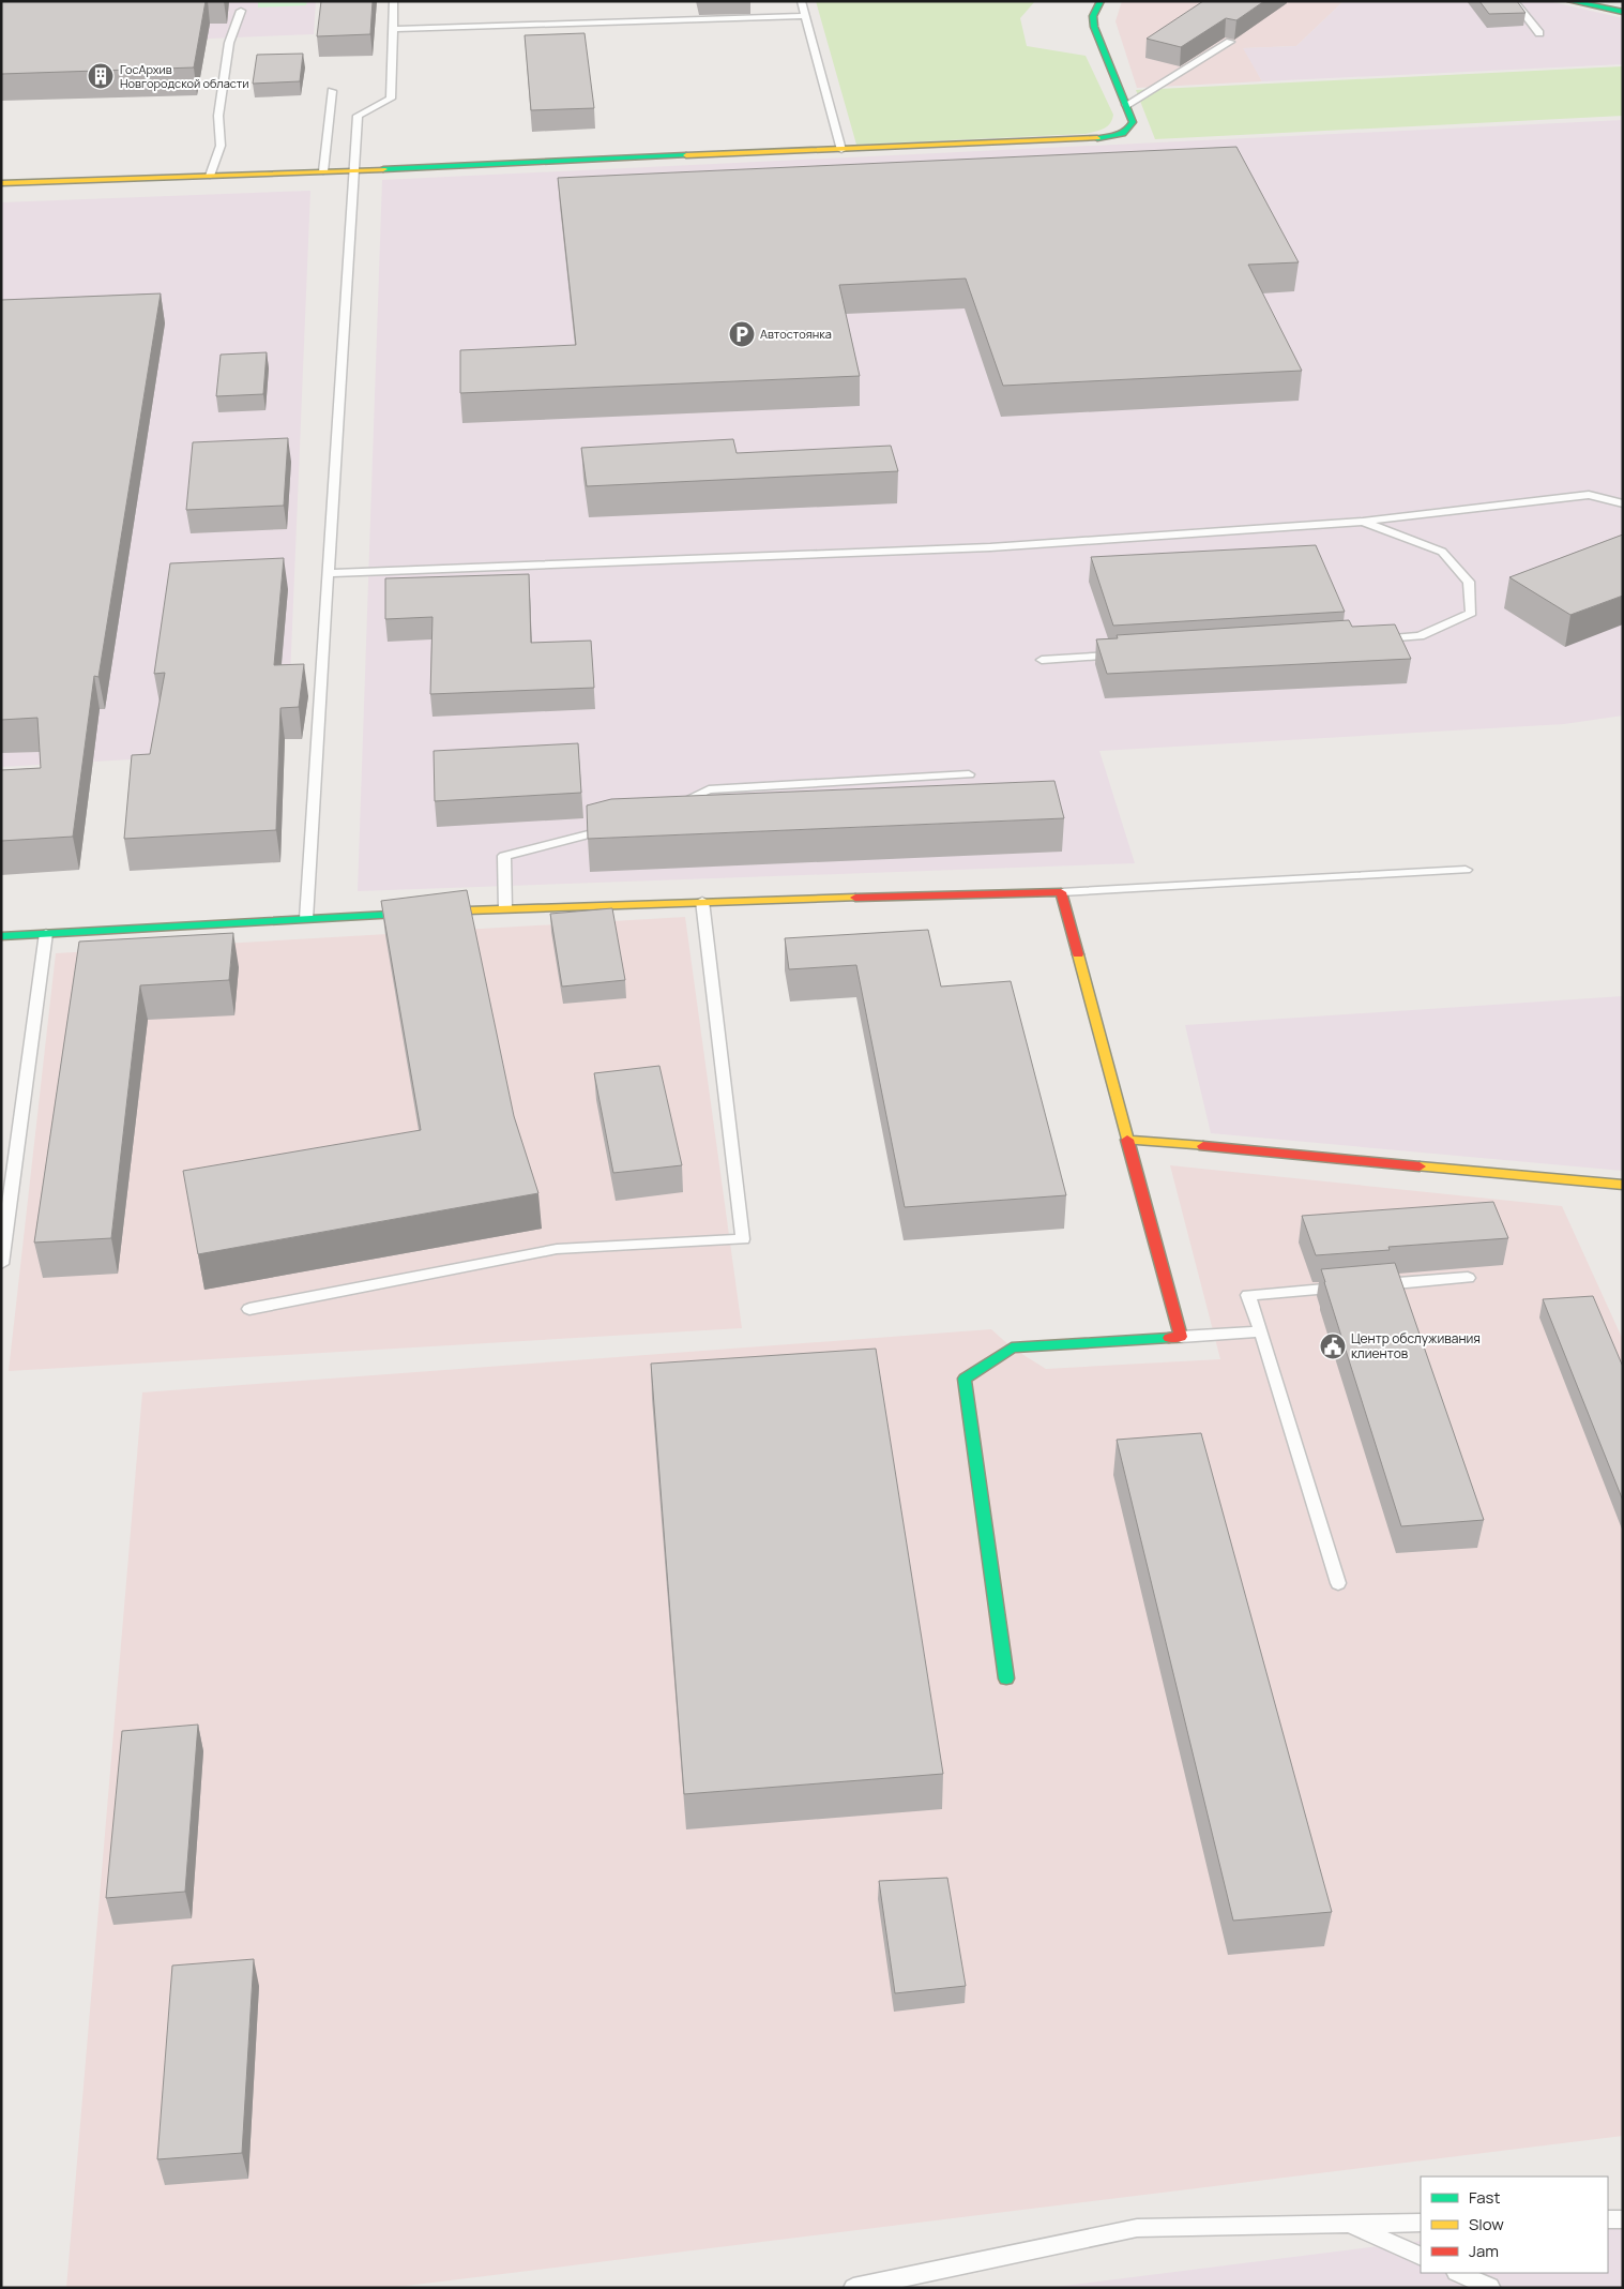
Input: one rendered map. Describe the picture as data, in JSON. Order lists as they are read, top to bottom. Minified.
{"places":{"building":["ГосАрхив Новгородской области"],"parking":["Автостоянка"],"public building":["Центр обслуживания клиентов"]},"legend":["Fast","Slow","Jam"]}
